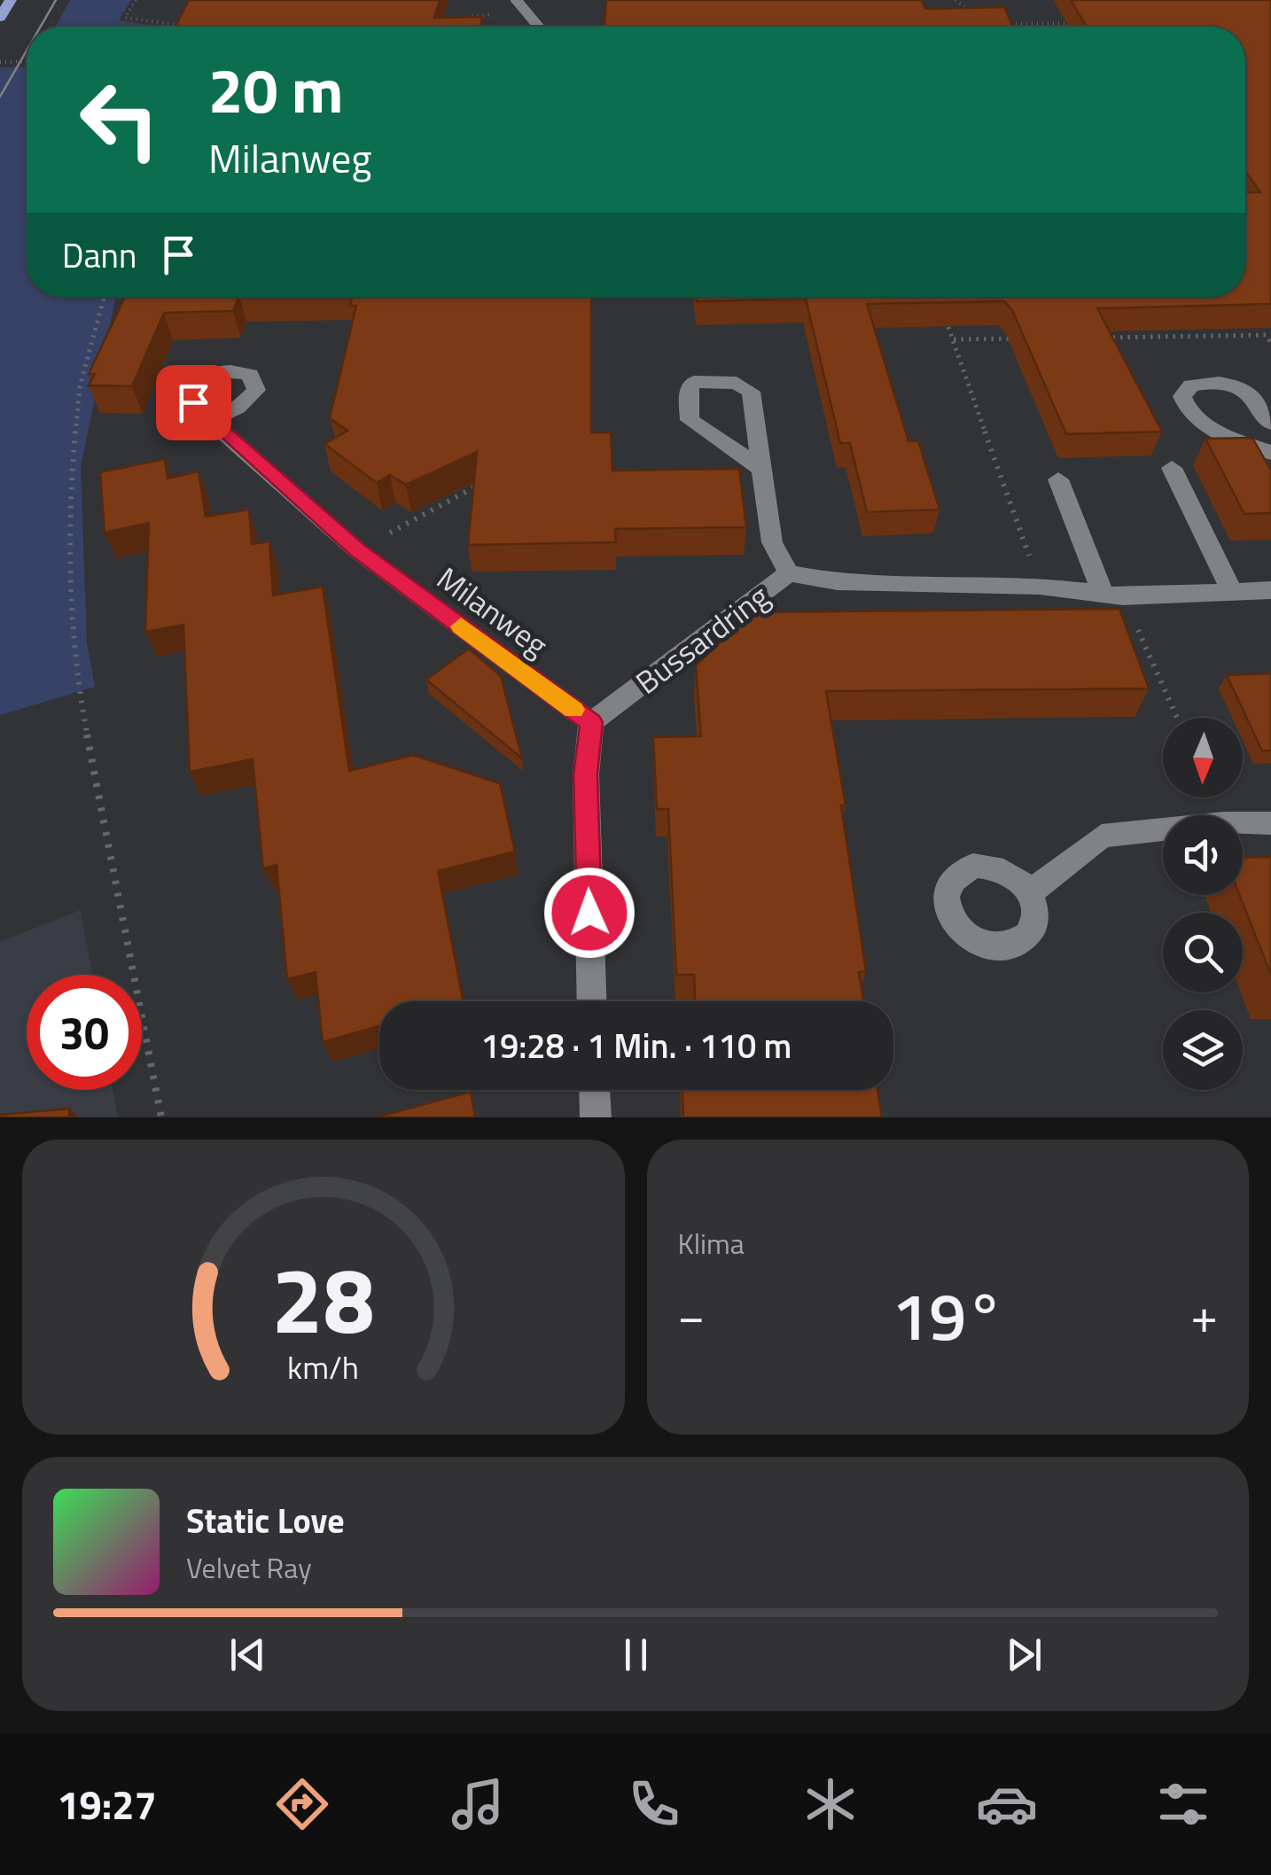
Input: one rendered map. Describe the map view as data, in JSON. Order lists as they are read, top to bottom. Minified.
{"streets":{"street":["Milanweg","Bussardring"]},"crossings":[["Milanweg","Bussardring"]],"north":"bottom","page":{"turn":["20 m","Milanweg"],"then":"Dann","limit":"30","trip":"19:28 · 1 Min. · 110 m","tile":"Klima","heat":["−","19°","+"],"song":["Static Love","Velvet Ray"],"tabs":"19:27","gauge":["28","km/h"]}}
